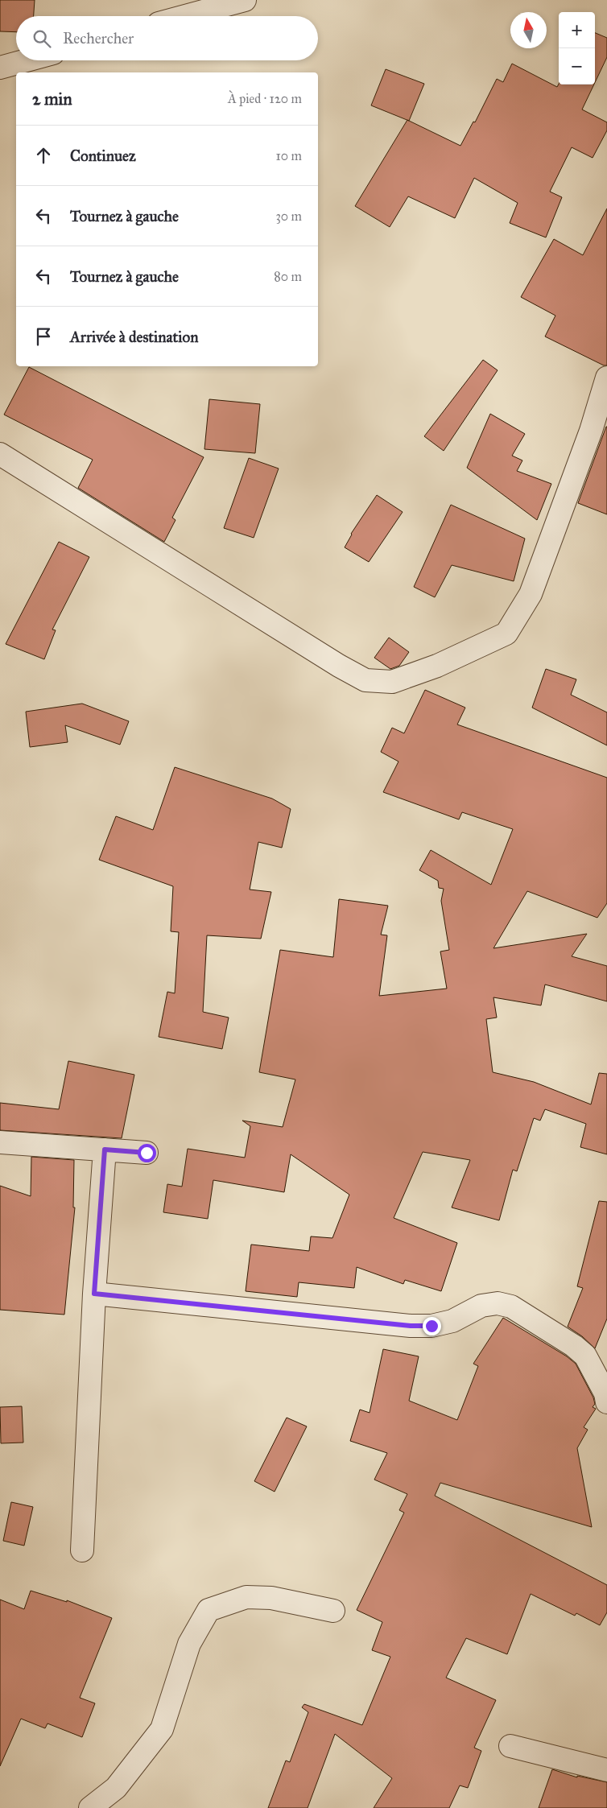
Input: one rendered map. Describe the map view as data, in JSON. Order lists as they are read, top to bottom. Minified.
{"north":"top","page":{"map_buttons":["+","−"],"search":"Rechercher","heading":["2 min","À pied · 120 m"],"list":[["Continuez","10 m"],["Tournez à gauche","30 m"],["Tournez à gauche","80 m"],"Arrivée à destination"]}}
